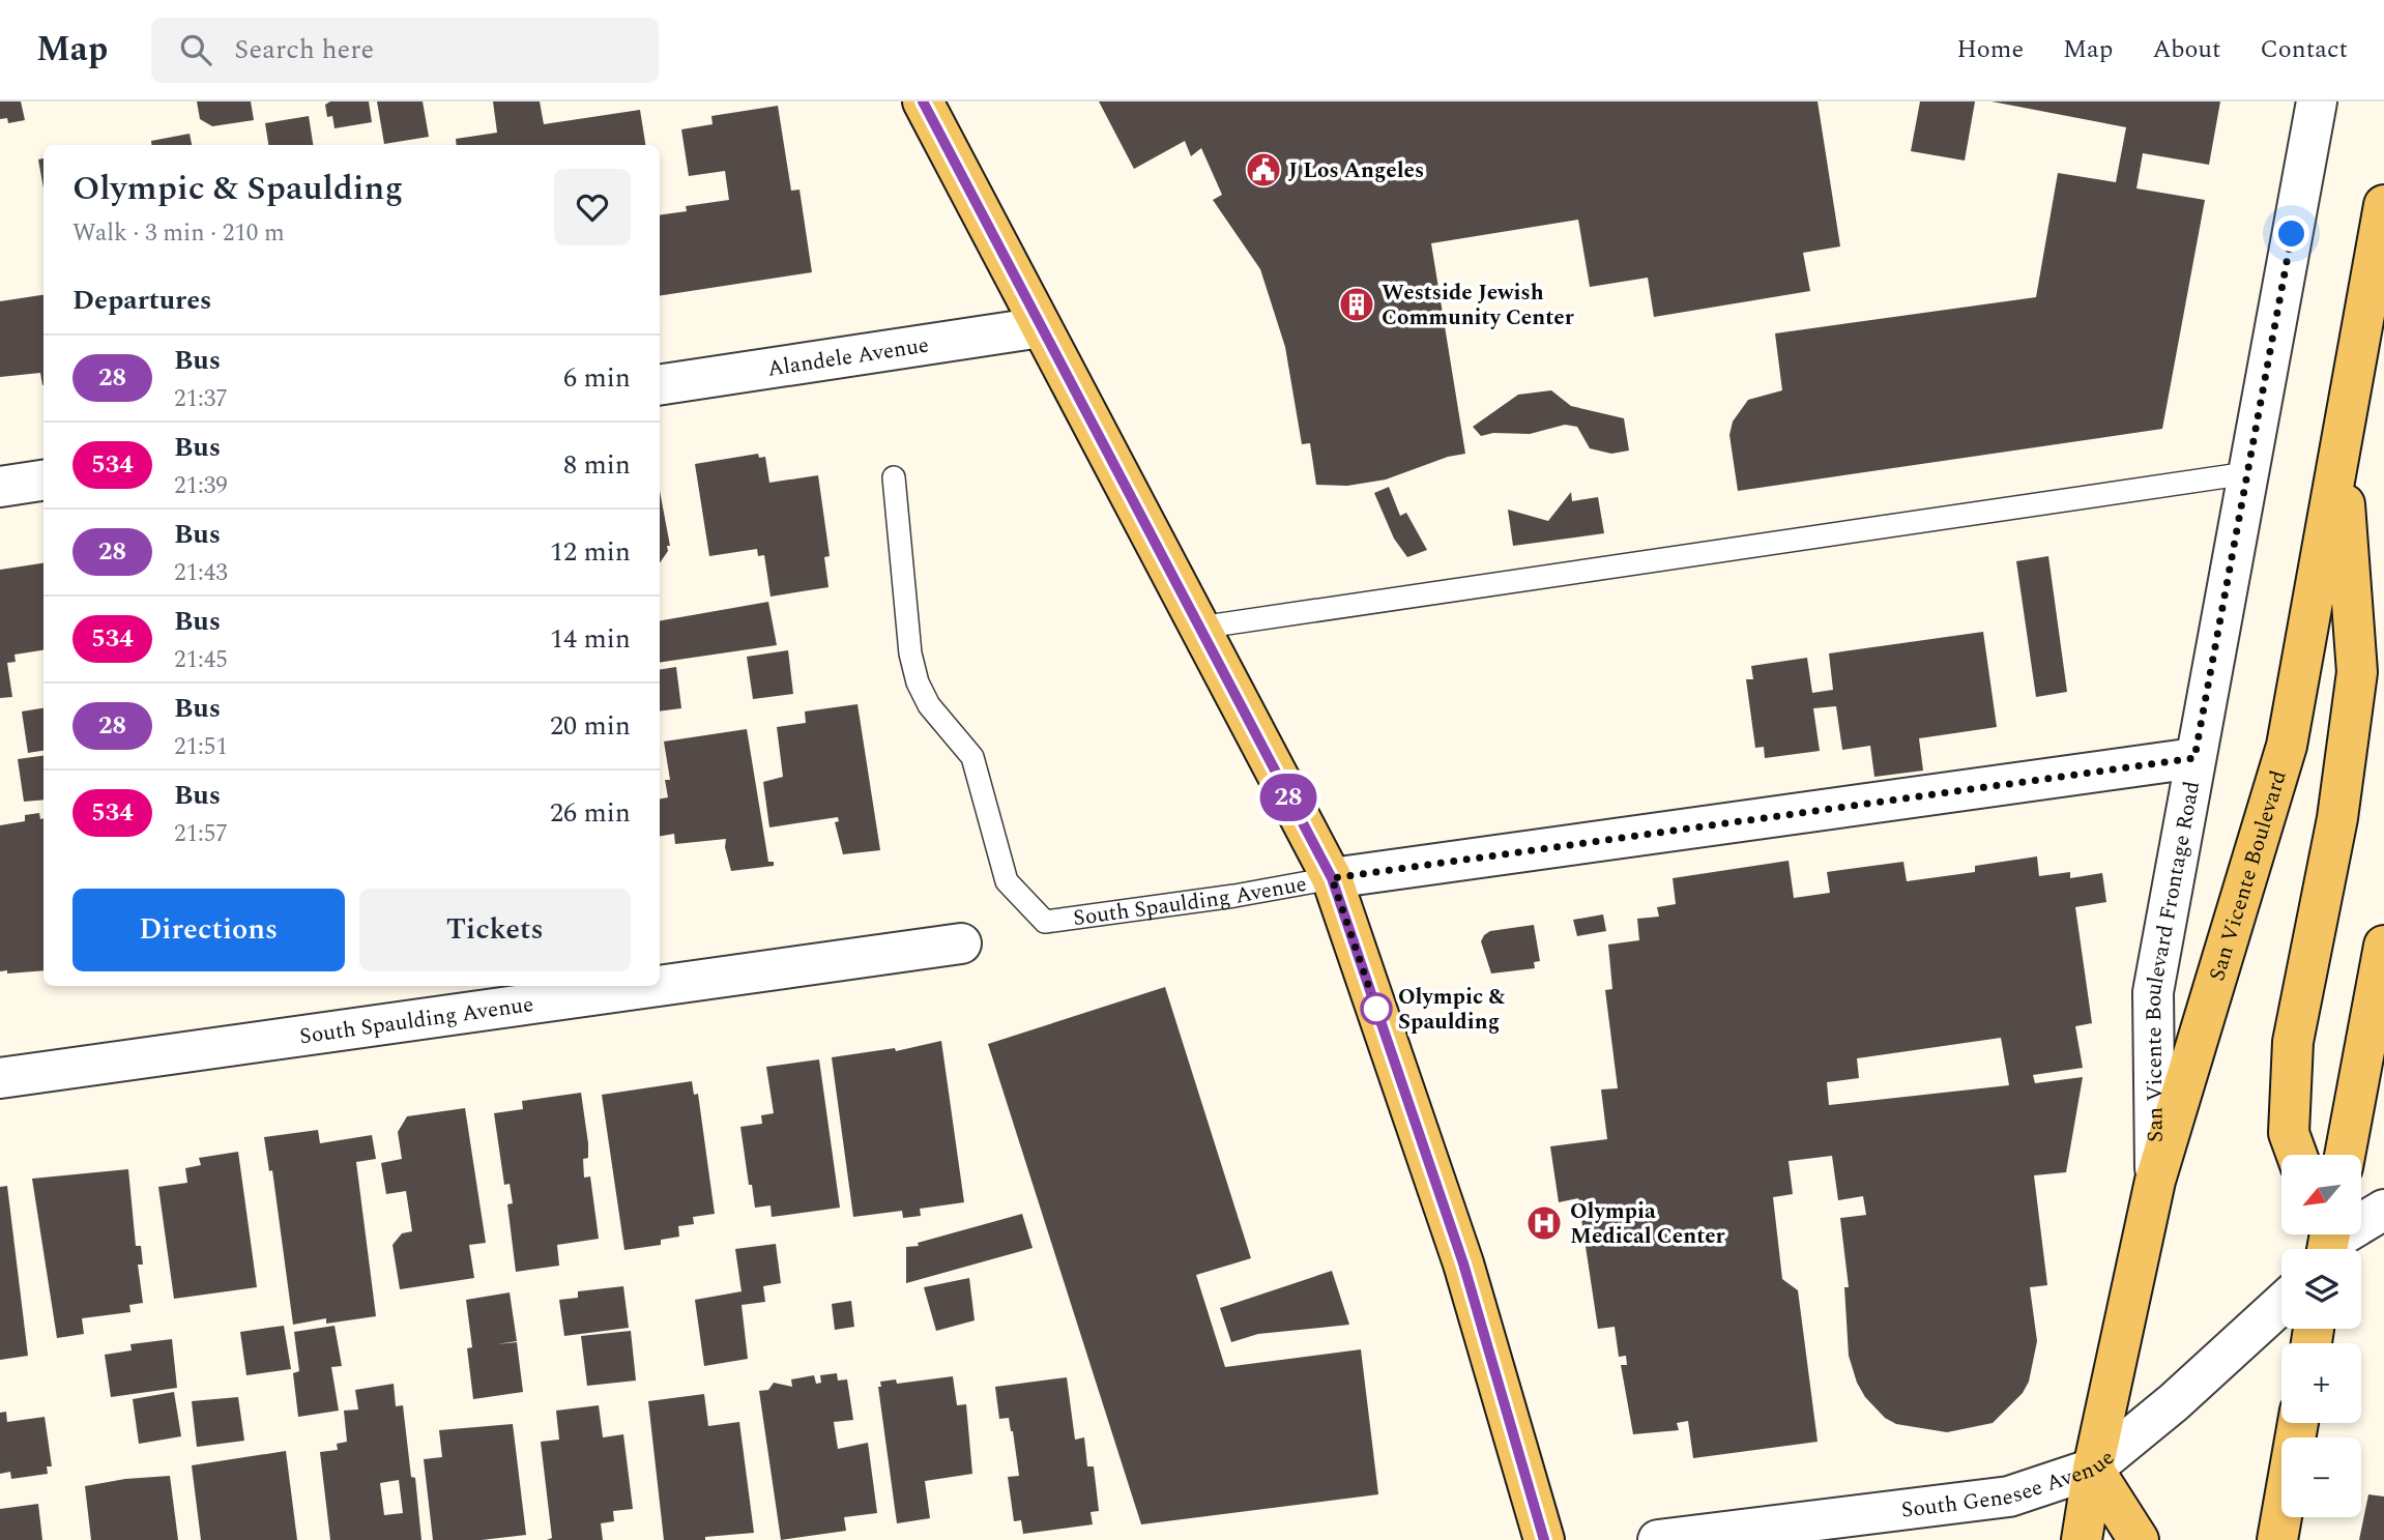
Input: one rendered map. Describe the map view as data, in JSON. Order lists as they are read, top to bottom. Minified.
{"streets":{"main road":["San Vicente Boulevard"],"street":["Alandele Avenue","South Spaulding Avenue","San Vicente Boulevard Frontage Road","South Genesee Avenue"]},"crossings":[["San Vicente Boulevard","San Vicente Boulevard Frontage Road"],["San Vicente Boulevard","South Genesee Avenue"],["South Spaulding Avenue","San Vicente Boulevard Frontage Road"]],"places":{"public building":["J Los Angeles"],"building":["Westside Jewish Community Center"],"other":["Olympic & Spaulding"],"hospital":["Olympia Medical Center"]},"lines":["bus line 28"],"north":"bottom left","page":{"header":"Map","search":"Search here","nav":["Home","Map","About","Contact"],"on_map":"28","heading":[["Olympic & Spaulding","Walk · 3 min · 210 m"],"Departures"],"list":[{"mark":"28","name":"Bus","note":"21:37","value":"6 min"},{"mark":"534","name":"Bus","note":"21:39","value":"8 min"},{"mark":"28","name":"Bus","note":"21:43","value":"12 min"},{"mark":"534","name":"Bus","note":"21:45","value":"14 min"},{"mark":"28","name":"Bus","note":"21:51","value":"20 min"},{"mark":"534","name":"Bus","note":"21:57","value":"26 min"}],"buttons":["Directions","Tickets"],"map_buttons":["+","−"]}}
